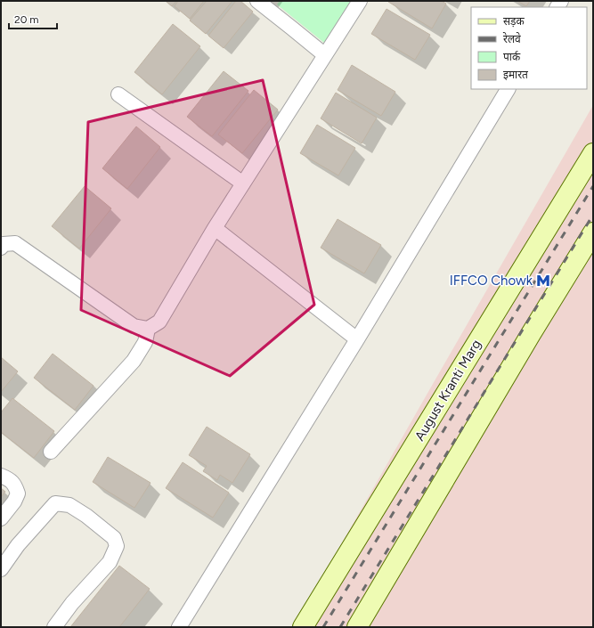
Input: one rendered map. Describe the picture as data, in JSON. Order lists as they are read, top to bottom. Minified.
{"streets":{"main road":["August Kranti Marg"]},"places":{"metro station":["IFFCO Chowk"]},"legend":["सड़क","रेलवे","पार्क","इमारत"],"scale_bar":"20 m"}
